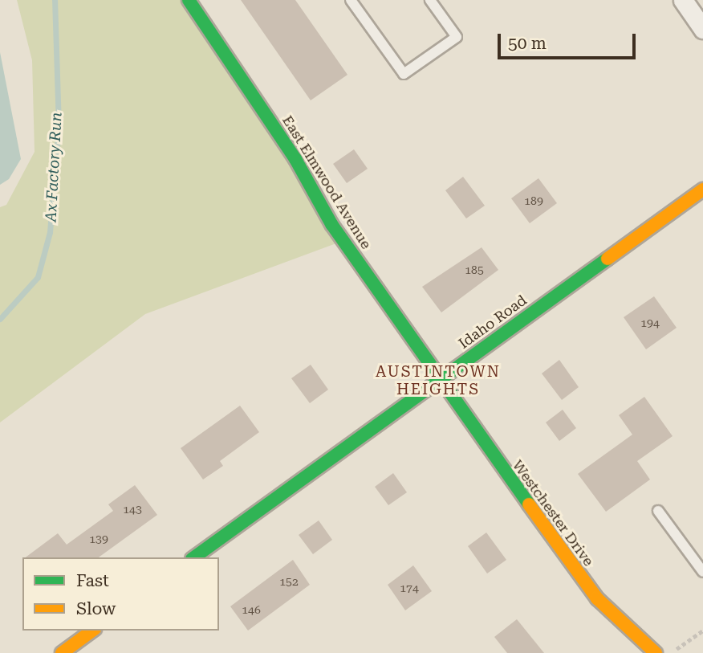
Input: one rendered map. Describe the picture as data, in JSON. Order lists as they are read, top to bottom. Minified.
{"streets":{"street":["East Elmwood Avenue","Idaho Road","Westchester Drive"]},"crossings":[["East Elmwood Avenue","Idaho Road"],["East Elmwood Avenue","Westchester Drive"],["Idaho Road","Westchester Drive"]],"districts":["AUSTINTOWN HEIGHTS"],"water":["Ax Factory Run"],"house_numbers":["189","185","194","143","139","152","174","146"],"legend":["Fast","Slow"],"scale_bar":"50 m"}
